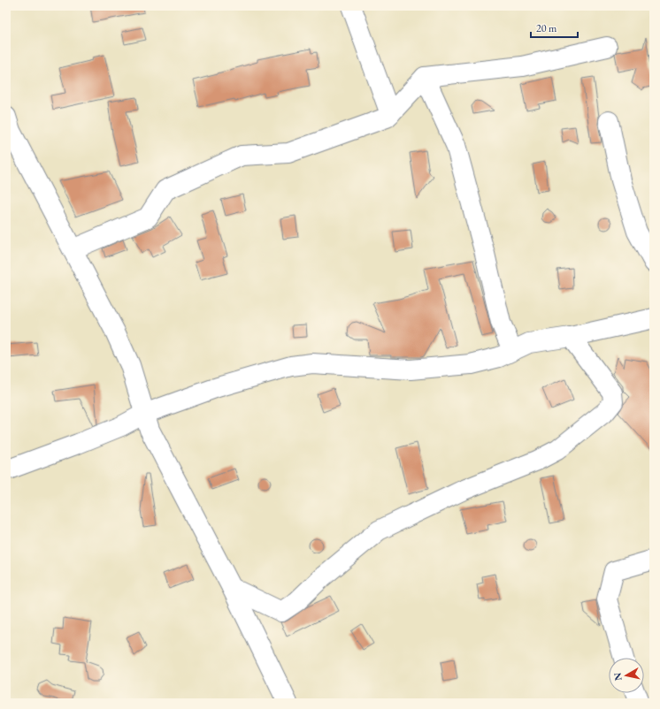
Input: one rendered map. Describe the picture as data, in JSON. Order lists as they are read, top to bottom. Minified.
{"scale_bar":"20 m","north":"left"}
